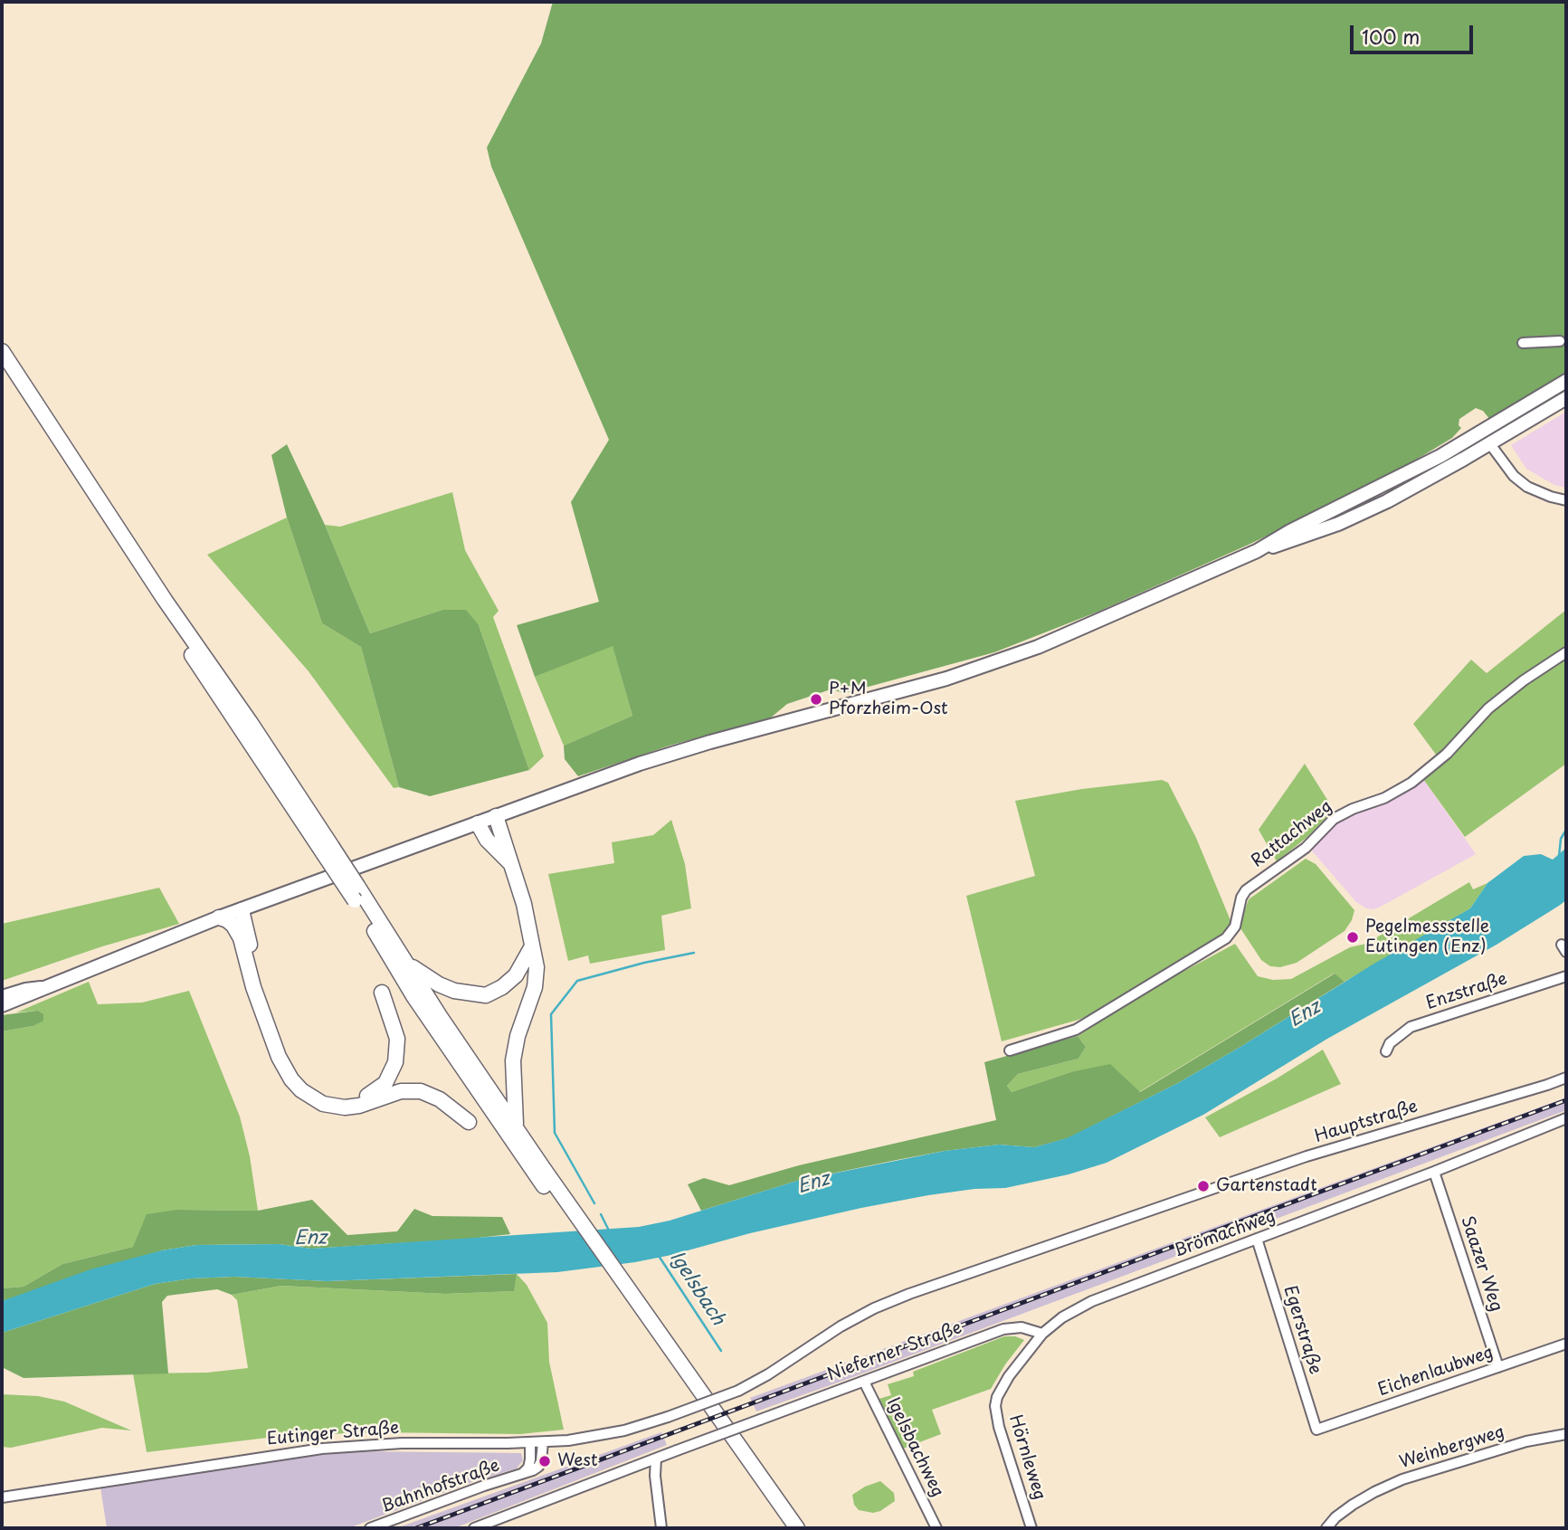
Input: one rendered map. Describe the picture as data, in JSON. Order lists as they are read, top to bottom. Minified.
{"streets":{"street":["Rattachweg","Enzstraße","Hauptstraße","Brömachweg","Saazer Weg","Egerstraße","Nieferner Straße","Eichenlaubweg","Eutinger Straße","Igelsbachweg","Weinbergweg","Hörnleweg","Bahnhofstraße"]},"crossings":[["Hauptstraße","Eutinger Straße"],["Brömachweg","Saazer Weg"],["Brömachweg","Egerstraße"],["Brömachweg","Nieferner Straße"],["Brömachweg","Hörnleweg"],["Saazer Weg","Eichenlaubweg"],["Egerstraße","Eichenlaubweg"],["Nieferner Straße","Igelsbachweg"],["Nieferner Straße","Hörnleweg"],["Eutinger Straße","Bahnhofstraße"]],"water":["Enz","Igelsbach"],"places":["P+M Pforzheim-Ost","Pegelmessstelle Eutingen (Enz)","Gartenstadt","West"],"scale_bar":"100 m"}
